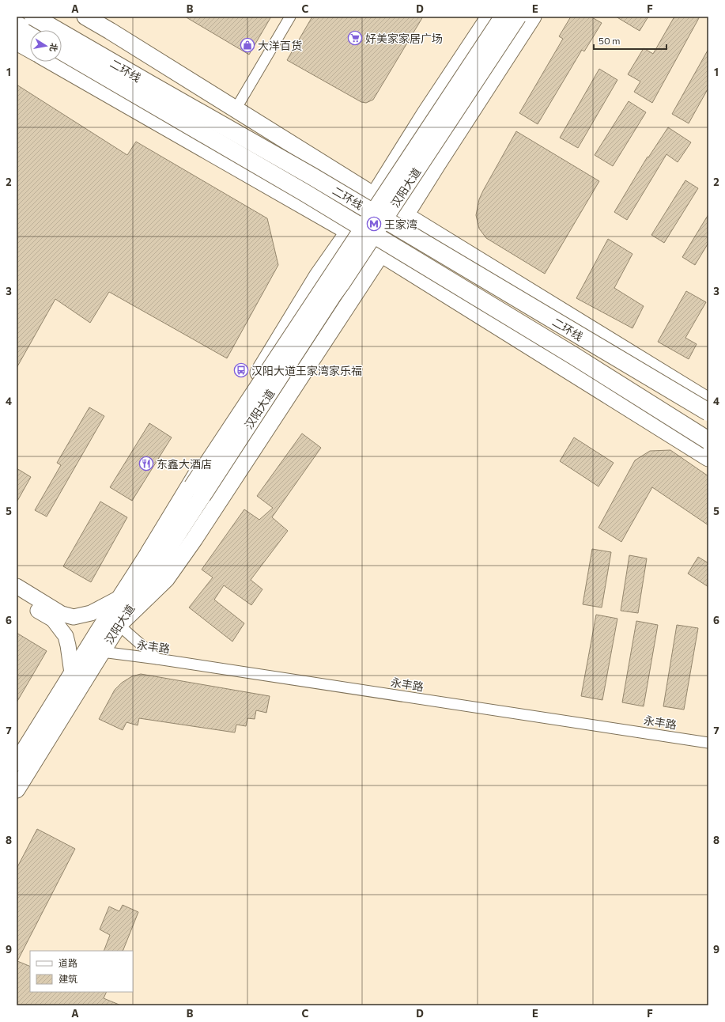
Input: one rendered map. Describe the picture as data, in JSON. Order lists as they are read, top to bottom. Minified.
{"streets":{"highway":["二环线"],"main road":["汉阳大道"],"street":["永丰路"]},"crossings":[["汉阳大道","永丰路"]],"places":{"supermarket":["好美家家居广场"],"shop":["大洋百货"],"metro station":["王家湾"],"bus stop":["汉阳大道王家湾家乐福"],"restaurant":["东鑫大酒店"]},"legend":["道路","建筑"],"scale_bar":"50 m","north":"right","grid":{"columns":["A","B","C","D","E","F"],"rows":["1","2","3","4","5","6","7","8","9"]}}
